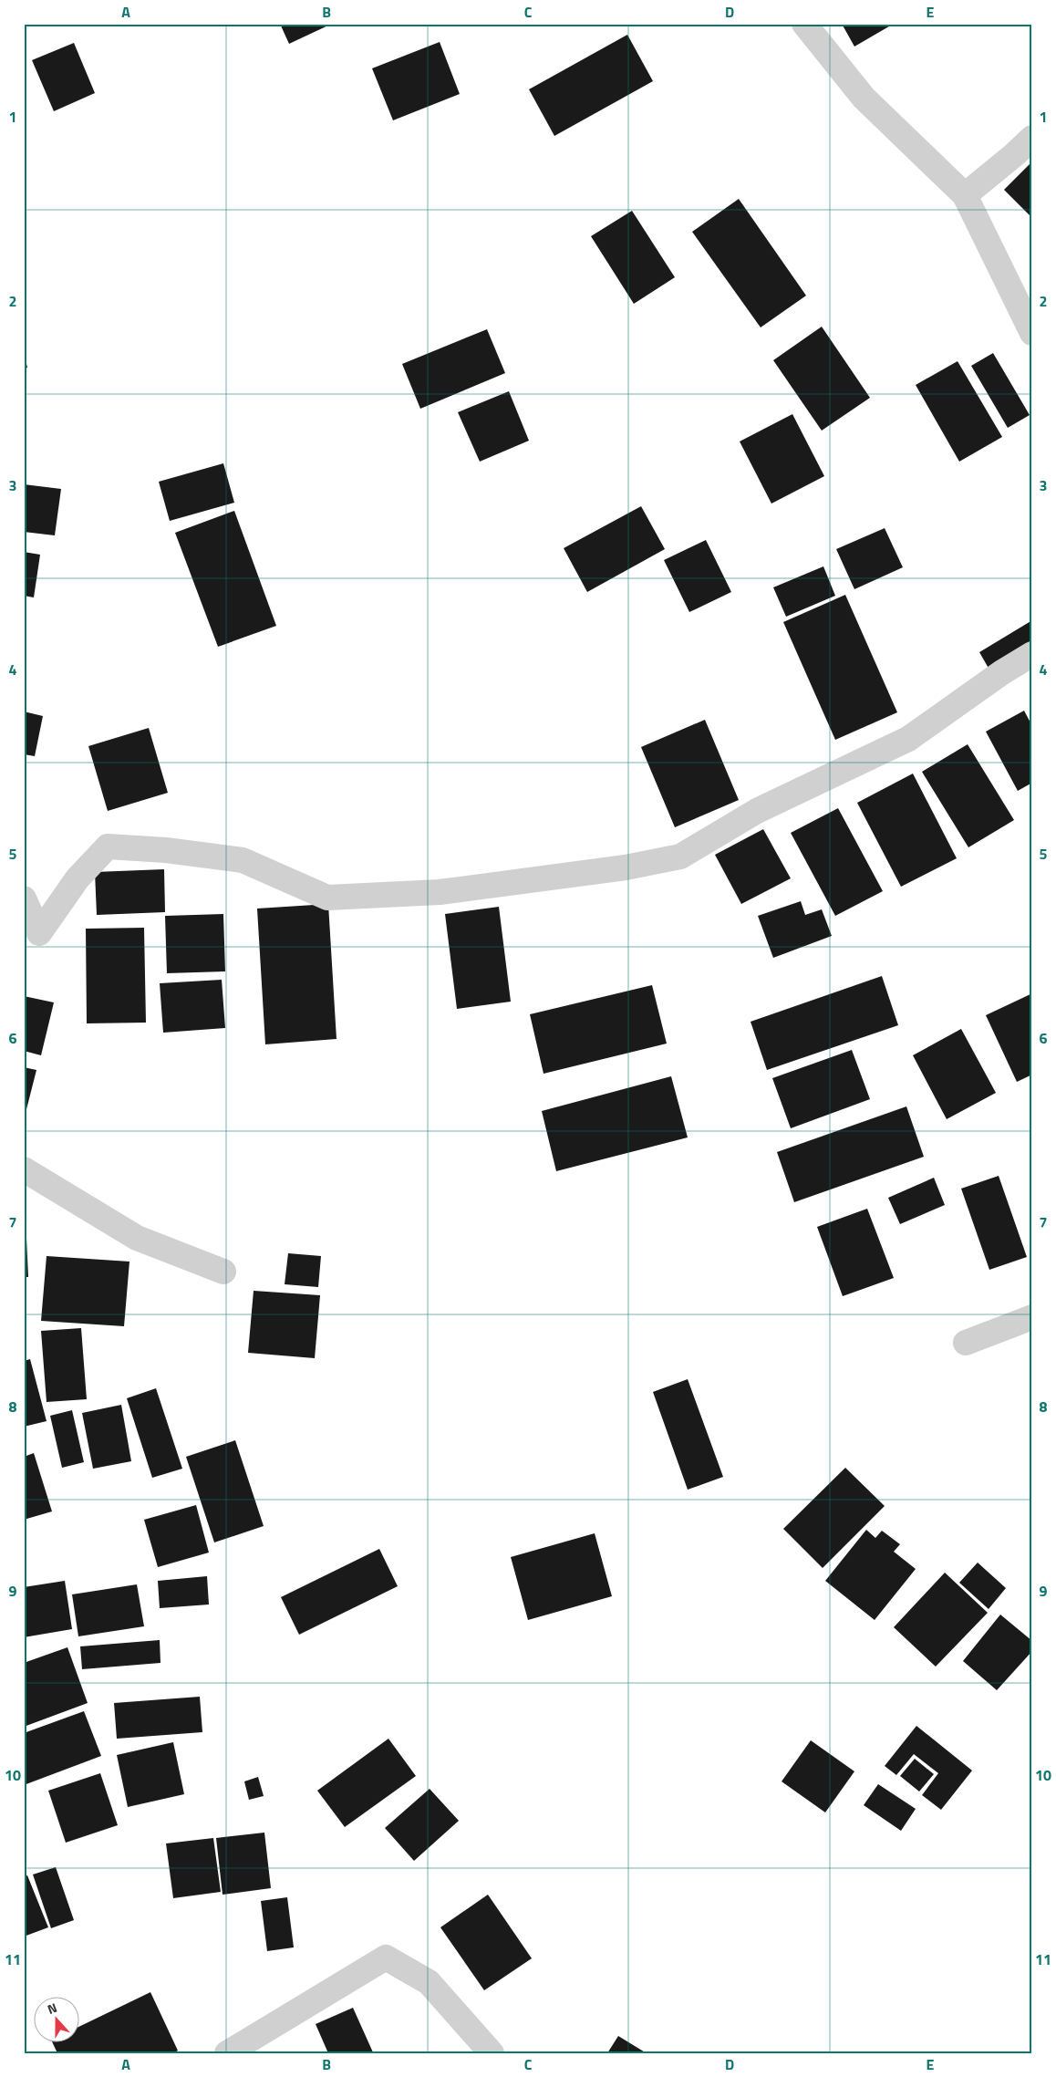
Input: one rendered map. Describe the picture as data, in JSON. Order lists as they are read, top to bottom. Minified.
{"north":"top","grid":{"columns":["A","B","C","D","E"],"rows":["1","2","3","4","5","6","7","8","9","10","11"]}}
